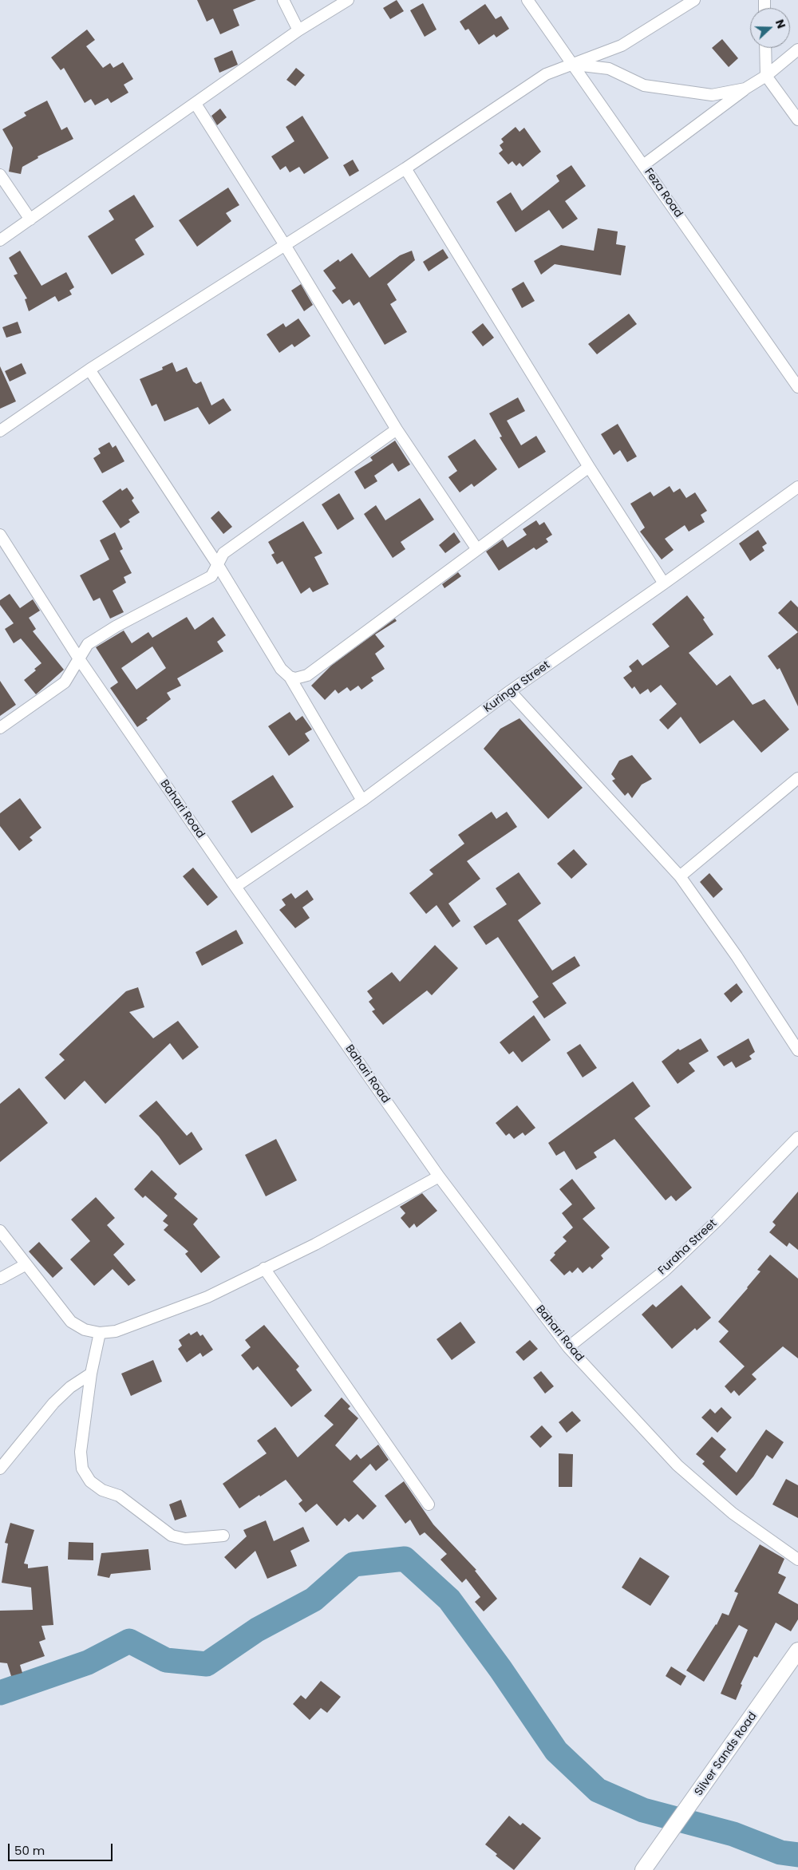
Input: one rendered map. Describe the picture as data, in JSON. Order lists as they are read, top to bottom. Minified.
{"streets":{"street":["Feza Road","Kuringa Street","Bahari Road","Furaha Street","Silver Sands Road"]},"crossings":[["Kuringa Street","Bahari Road"],["Bahari Road","Furaha Street"]],"scale_bar":"50 m","north":"right"}
